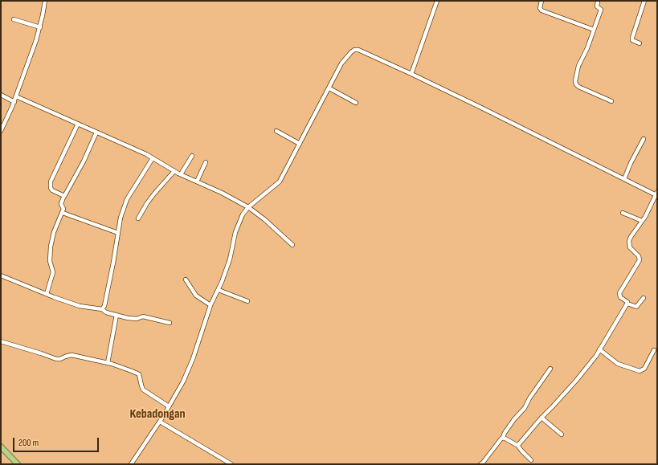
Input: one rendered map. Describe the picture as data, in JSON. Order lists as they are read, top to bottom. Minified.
{"districts":["Kebadongan"],"scale_bar":"200 m"}
